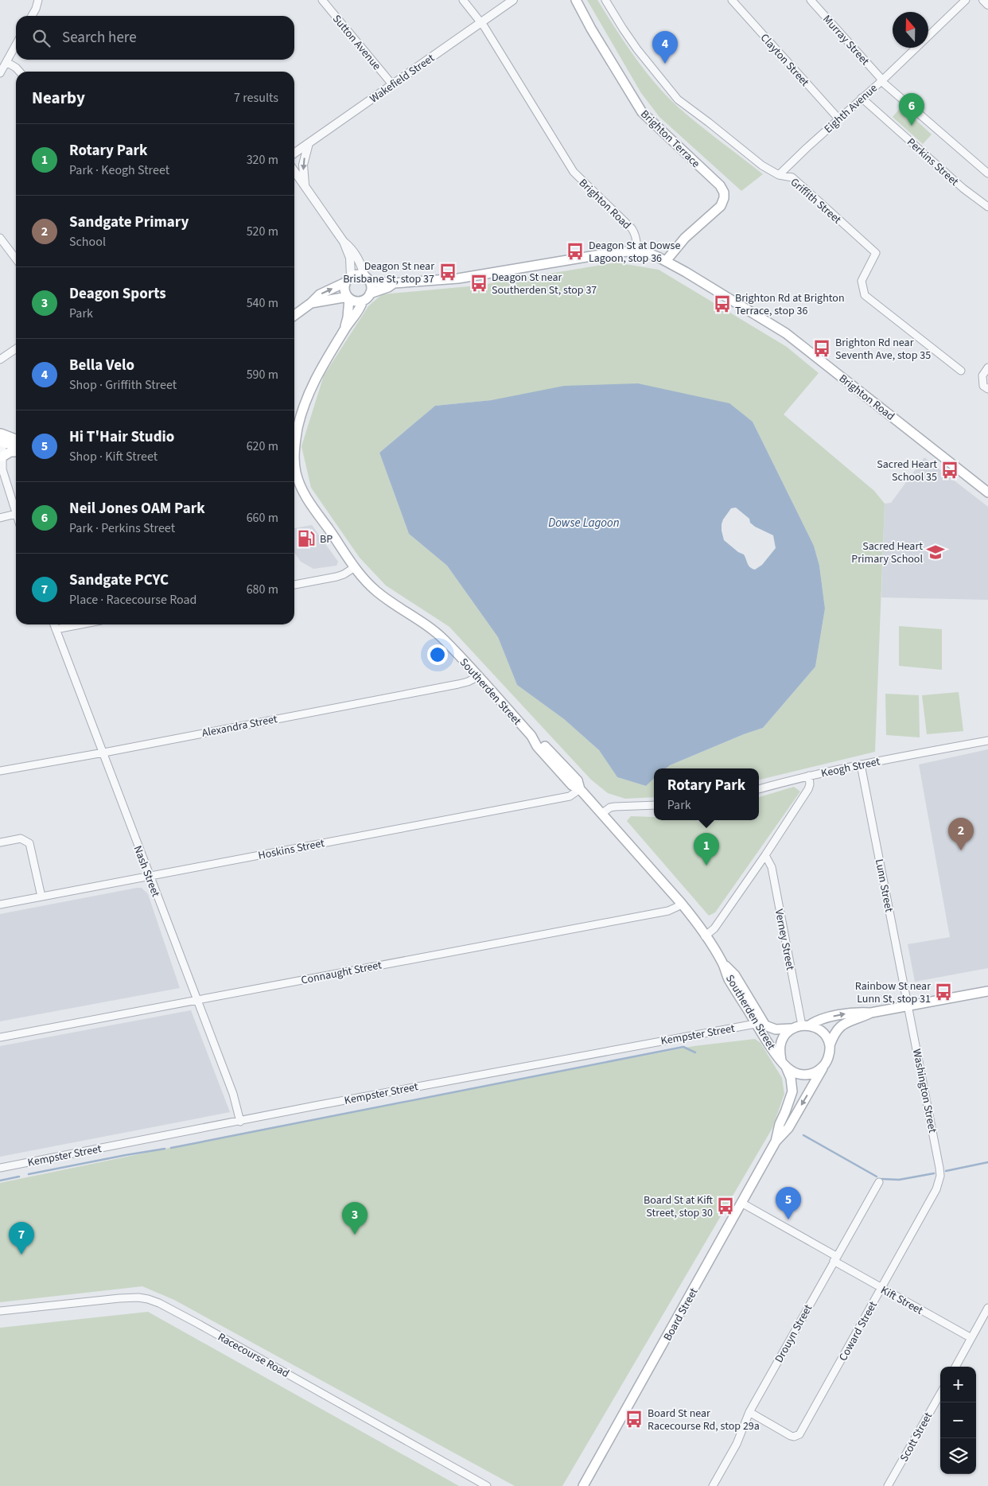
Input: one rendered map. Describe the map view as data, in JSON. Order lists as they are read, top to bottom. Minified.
{"streets":{"main road":["Brighton Terrace","Brighton Road","Southerden Street","Board Street"],"street":["Murray Street","Sutton Avenue","Clayton Street","Wakefield Street","Eighth Avenue","Perkins Street","Griffith Street","Alexandra Street","Keogh Street","Hoskins Street","Nash Street","Lunn Street","Verney Street","Connaught Street","Kempster Street","Washington Street","Kift Street","Coward Street","Drouyn Street","Racecourse Road","Scott Street"]},"crossings":[["Murray Street","Eighth Avenue"],["Sutton Avenue","Wakefield Street"],["Clayton Street","Eighth Avenue"],["Wakefield Street","Brighton Road"],["Eighth Avenue","Perkins Street"],["Eighth Avenue","Griffith Street"],["Brighton Terrace","Brighton Road"],["Southerden Street","Alexandra Street"],["Southerden Street","Keogh Street"],["Southerden Street","Hoskins Street"],["Southerden Street","Verney Street"],["Southerden Street","Connaught Street"],["Southerden Street","Kempster Street"],["Southerden Street","Board Street"],["Alexandra Street","Nash Street"],["Keogh Street","Lunn Street"],["Keogh Street","Verney Street"],["Hoskins Street","Nash Street"],["Nash Street","Connaught Street"],["Nash Street","Kempster Street"],["Lunn Street","Washington Street"],["Verney Street","Board Street"],["Washington Street","Coward Street"],["Kift Street","Board Street"],["Kift Street","Coward Street"],["Kift Street","Drouyn Street"],["Coward Street","Drouyn Street"]],"water":["Dowse Lagoon"],"places":{"bus stop":["Deagon St at Dowse Lagoon, stop 36","Deagon St near Brisbane St, stop 37","Deagon St near Southerden St, stop 37","Brighton Rd at Brighton Terrace, stop 36","Brighton Rd near Seventh Ave, stop 35","Sacred Heart School 35","Rainbow St near Lunn St, stop 31","Board St at Kift Street, stop 30","Board St near Racecourse Rd, stop 29a"],"fuel station":["BP"],"school or university":["Sacred Heart Primary School"]},"north":"top","page":{"search":"Search here","pins":["4","6","2","1","5","3","7"],"heading":["Nearby","7 results"],"list":[{"mark":"1","name":"Rotary Park","note":"Park · Keogh Street","value":"320 m"},{"mark":"2","name":"Sandgate Primary","note":"School","value":"520 m"},{"mark":"3","name":"Deagon Sports","note":"Park","value":"540 m"},{"mark":"4","name":"Bella Velo","note":"Shop · Griffith Street","value":"590 m"},{"mark":"5","name":"Hi T'Hair Studio","note":"Shop · Kift Street","value":"620 m"},{"mark":"6","name":"Neil Jones OAM Park","note":"Park · Perkins Street","value":"660 m"},{"mark":"7","name":"Sandgate PCYC","note":"Place · Racecourse Road","value":"680 m"}],"popup":["Rotary Park","Park"],"map_buttons":["+","−"]}}
